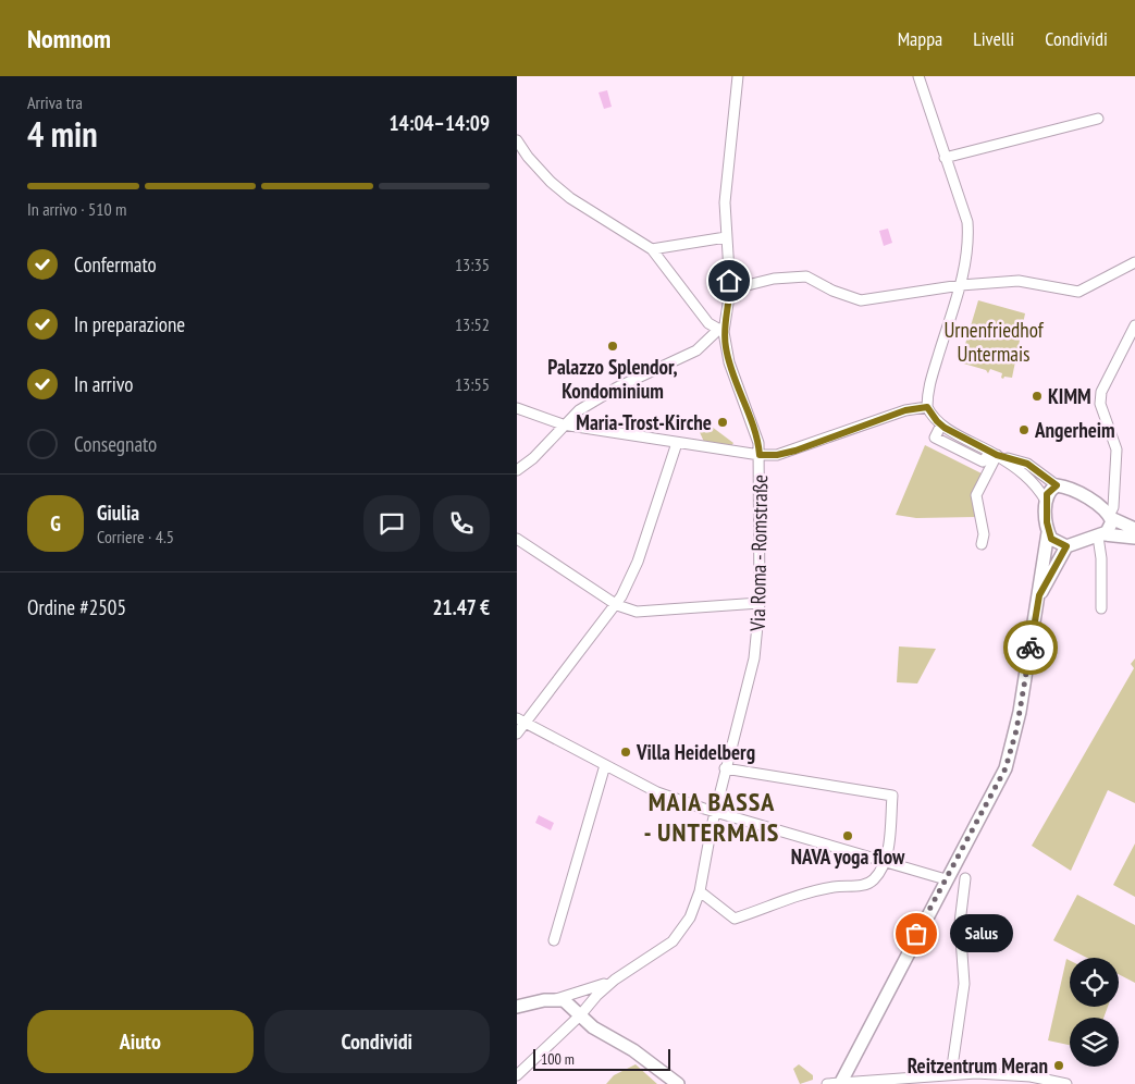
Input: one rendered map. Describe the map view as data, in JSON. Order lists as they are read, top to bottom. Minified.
{"streets":{"street":["Via Roma - Romstraße"]},"districts":["MAIA BASSA - UNTERMAIS"],"parks":["Urnenfriedhof Untermais"],"places":["Palazzo Splendor, Kondominium","KIMM","Maria-Trost-Kirche","Angerheim","Villa Heidelberg","NAVA yoga flow","Salus","Reitzentrum Meran"],"scale_bar":"100 m","page":{"header":"Nomnom","nav":["Mappa","Livelli","Condividi"],"heading":["4 min","Arriva tra","14:04–14:09"],"panel":["Giulia","Corriere · 4.5","Ordine #2505","21.47 €"],"bar":"In arrivo · 510 m","list":[["Confermato","13:35"],["In preparazione","13:52"],["In arrivo","13:55"],"Consegnato"],"round":"G","bubble":"Salus","buttons":["Aiuto","Condividi"],"scale":"100 m"}}
